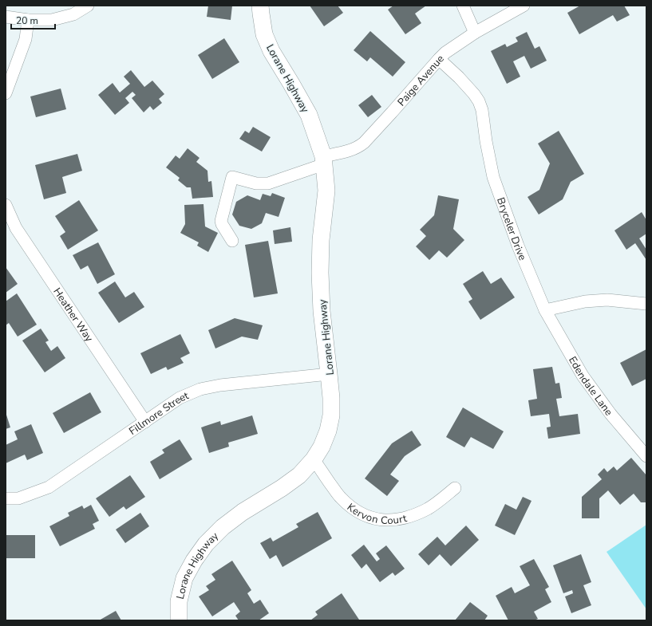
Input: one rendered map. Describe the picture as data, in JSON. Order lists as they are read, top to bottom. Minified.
{"streets":{"street":["Lorane Highway","Paige Avenue","Bryceler Drive","Heather Way","Edendale Lane","Fillmore Street","Kervon Court"]},"crossings":[["Lorane Highway","Paige Avenue"],["Lorane Highway","Fillmore Street"],["Lorane Highway","Kervon Court"],["Paige Avenue","Bryceler Drive"],["Bryceler Drive","Edendale Lane"],["Heather Way","Fillmore Street"]],"scale_bar":"20 m"}
